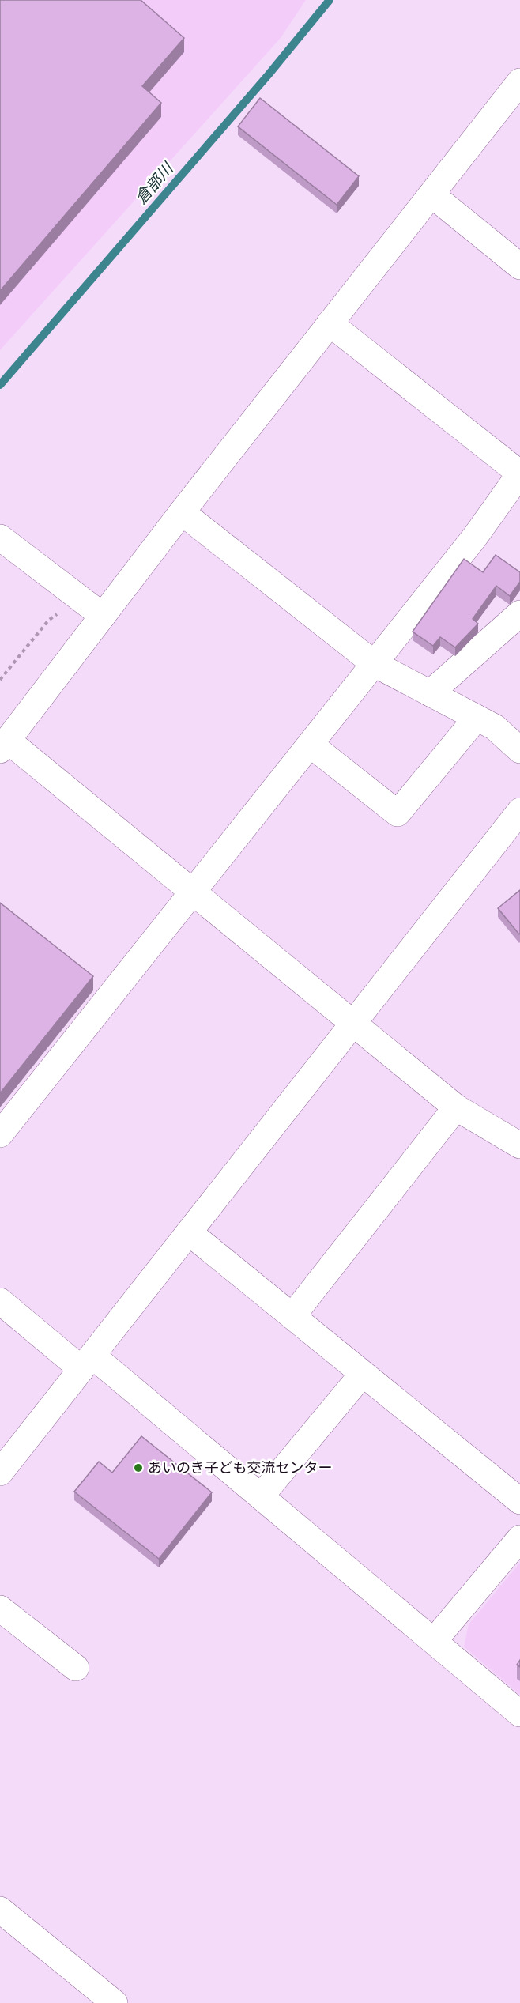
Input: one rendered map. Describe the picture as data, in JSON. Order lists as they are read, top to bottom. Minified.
{"water":["倉部川"],"places":["あいのき子ども交流センター"]}
